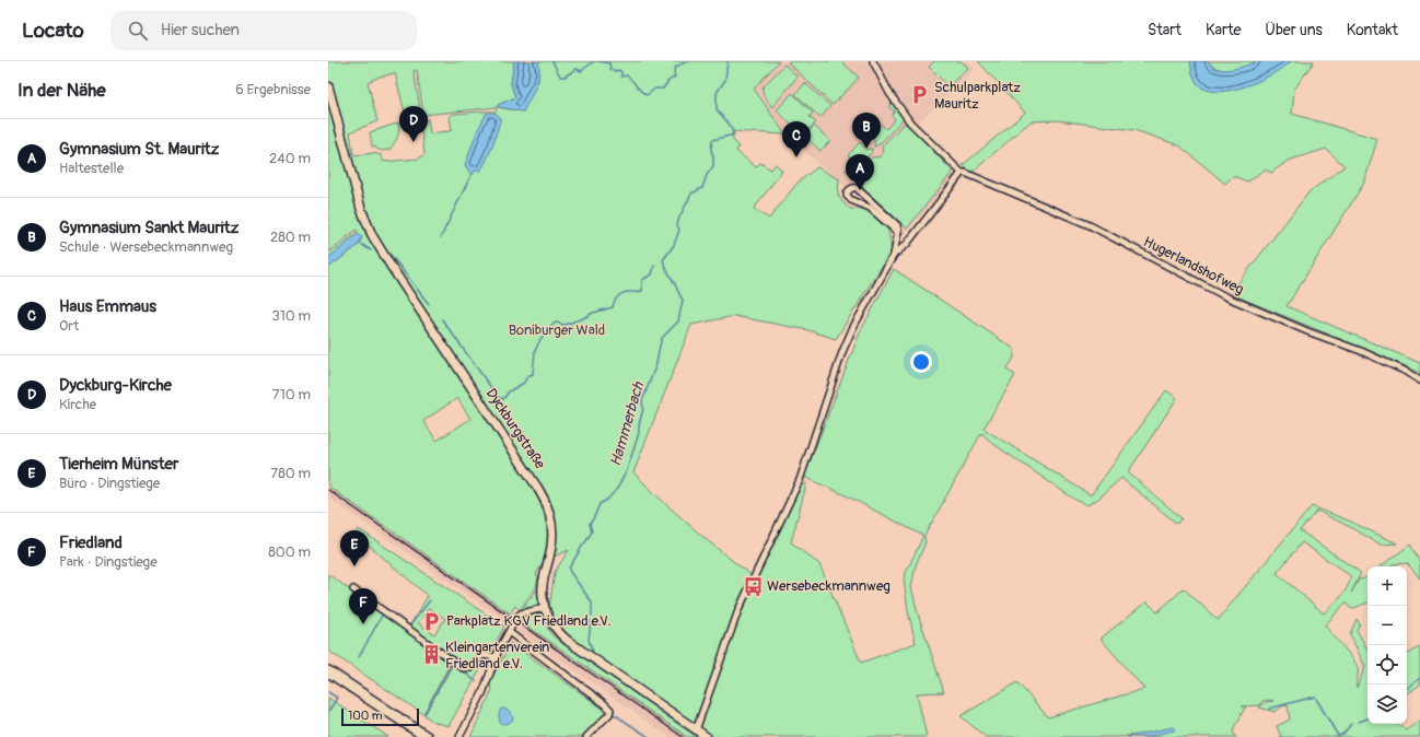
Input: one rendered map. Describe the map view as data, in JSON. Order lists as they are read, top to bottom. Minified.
{"streets":{"street":["Hugerlandshofweg","Dyckburgstraße"]},"water":["Hammerbach"],"parks":["Boniburger Wald"],"places":{"parking":["Schulparkplatz Mauritz","Parkplatz KGV Friedland e.V."],"bus stop":["Wersebeckmannweg"],"building":["Kleingartenverein Friedland e.V."]},"scale_bar":"100 m","page":{"header":"Locato","search":"Hier suchen","nav":["Start","Karte","Über uns","Kontakt"],"heading":["In der Nähe","6 Ergebnisse"],"pins":["D","B","C","A","E","F"],"list":[{"mark":"A","name":"Gymnasium St. Mauritz","note":"Haltestelle","value":"240 m"},{"mark":"B","name":"Gymnasium Sankt Mauritz","note":"Schule · Wersebeckmannweg","value":"280 m"},{"mark":"C","name":"Haus Emmaus","note":"Ort","value":"310 m"},{"mark":"D","name":"Dyckburg-Kirche","note":"Kirche","value":"710 m"},{"mark":"E","name":"Tierheim Münster","note":"Büro · Dingstiege","value":"780 m"},{"mark":"F","name":"Friedland","note":"Park · Dingstiege","value":"800 m"}],"map_buttons":["+","−"],"scale":"100 m"}}
